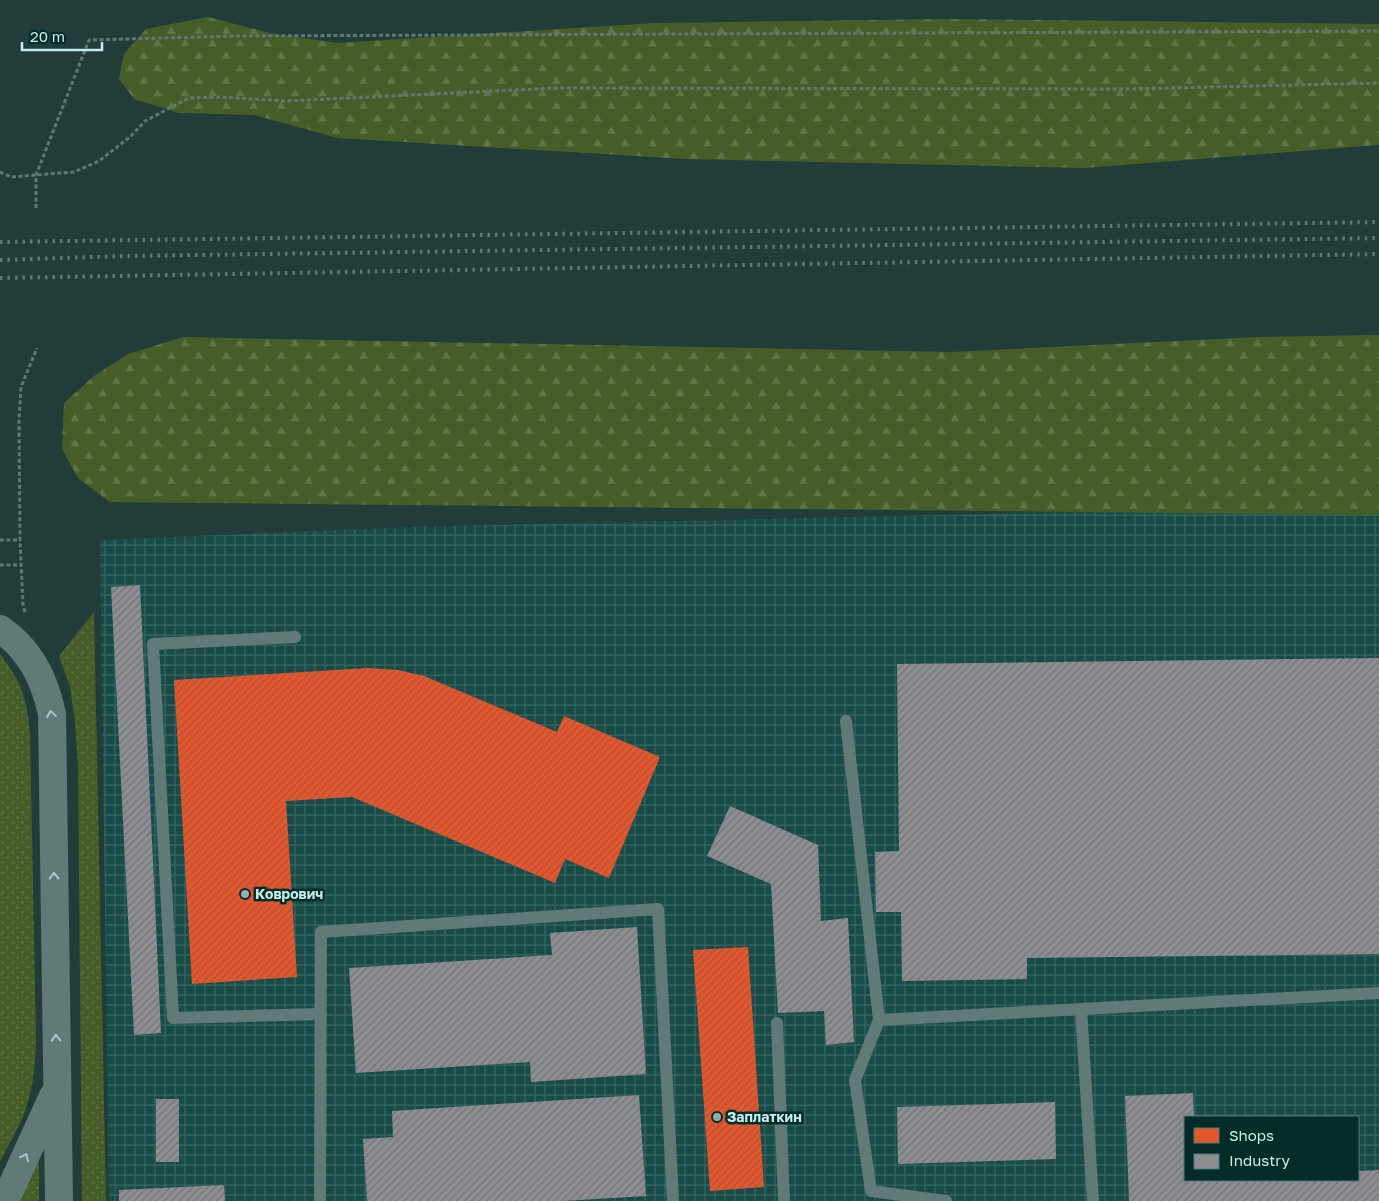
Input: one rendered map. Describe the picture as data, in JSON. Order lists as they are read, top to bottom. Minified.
{"places":["Коврович","Заплаткин"],"legend":["Shops","Industry"],"scale_bar":"20 m"}
